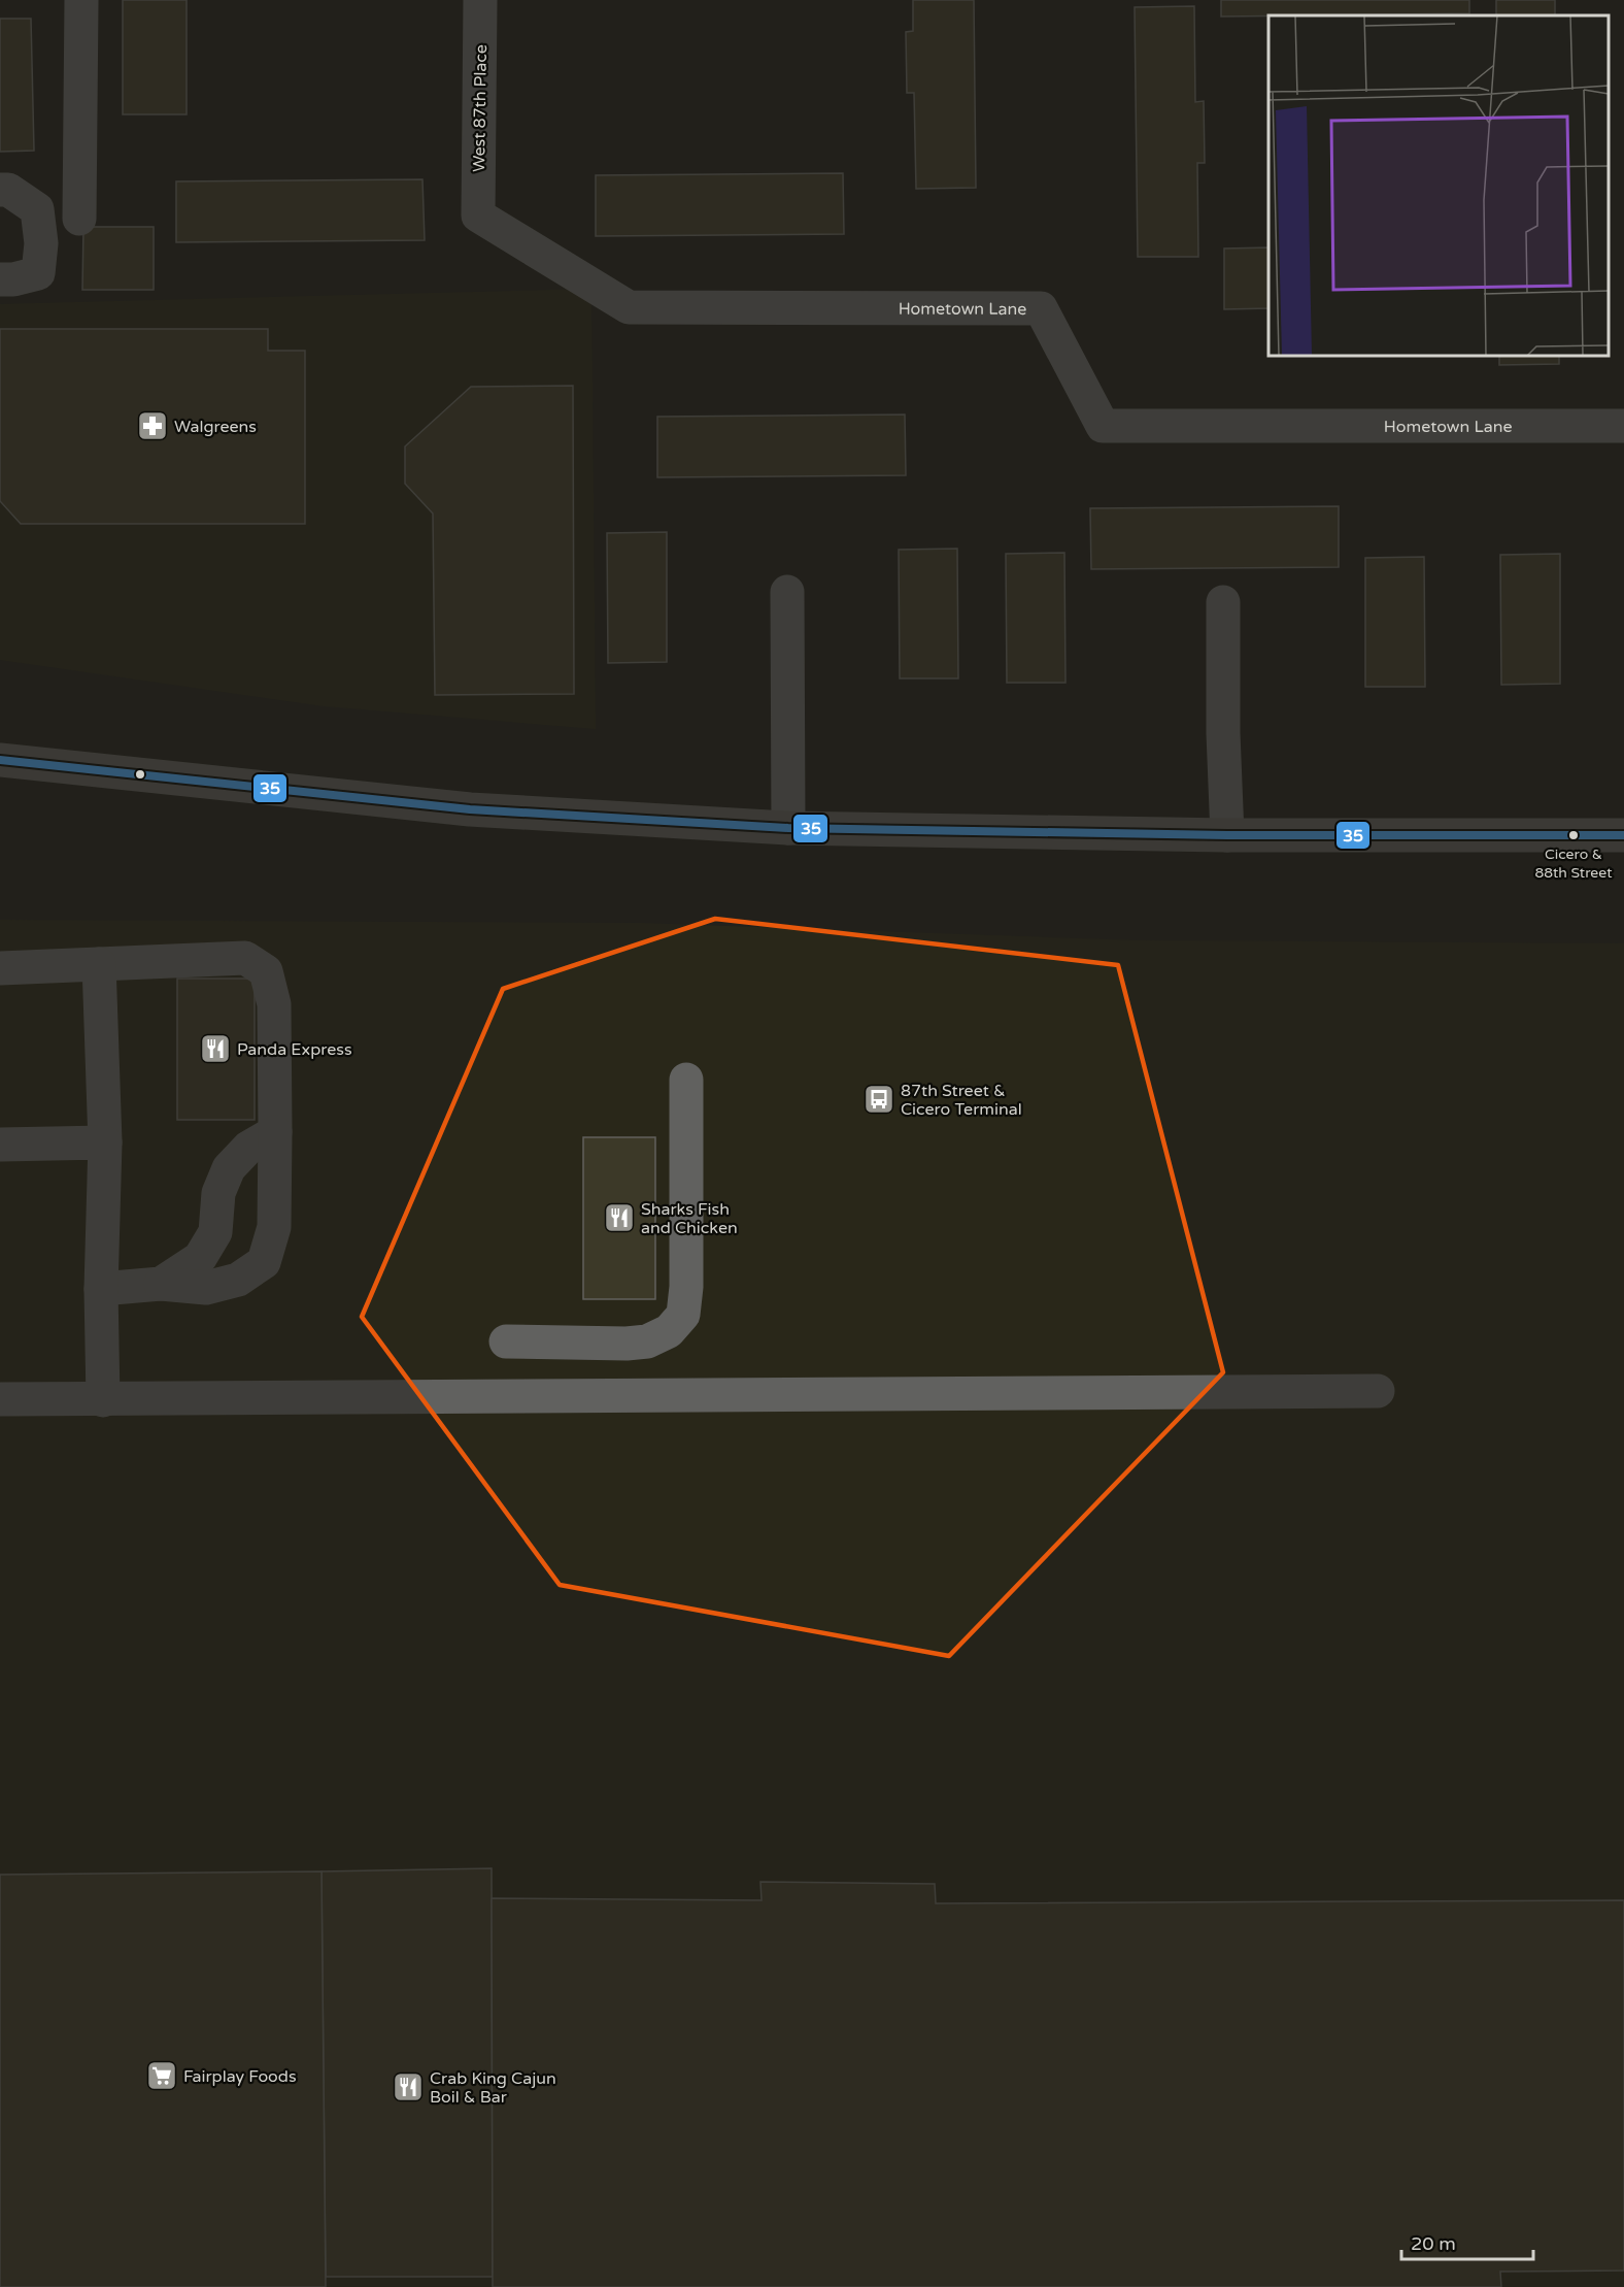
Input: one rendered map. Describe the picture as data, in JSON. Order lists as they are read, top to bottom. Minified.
{"streets":{"street":["West 87th Place","Hometown Lane"]},"crossings":[["West 87th Place","Hometown Lane"]],"places":{"pharmacy":["Walgreens"],"other":["Cicero & 88th Street"],"restaurant":["Panda Express","Sharks Fish and Chicken","Crab King Cajun Boil & Bar"],"bus stop":["87th Street & Cicero Terminal"],"supermarket":["Fairplay Foods"]},"lines":["transit line 35"],"scale_bar":"20 m"}
